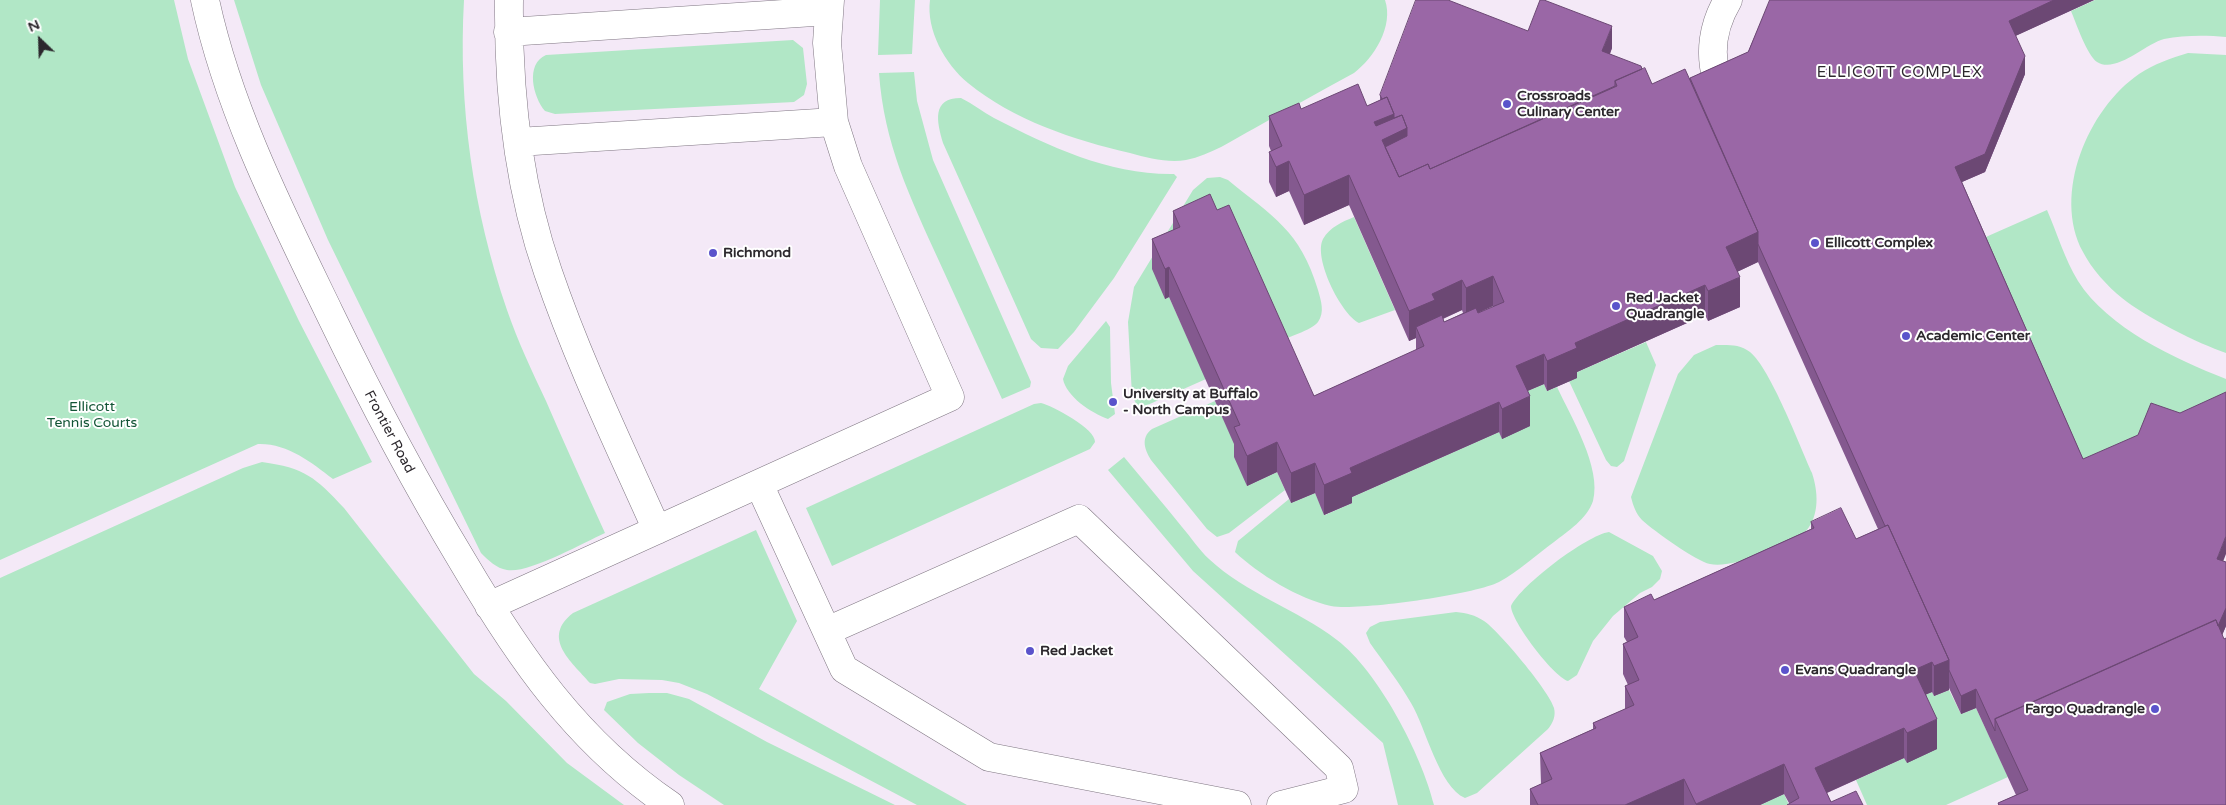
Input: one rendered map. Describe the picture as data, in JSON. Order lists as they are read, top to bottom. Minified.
{"streets":{"street":["Frontier Road"]},"districts":["ELLICOTT COMPLEX"],"parks":["Ellicott Tennis Courts"],"places":["Crossroads Culinary Center","Ellicott Complex","Richmond","Red Jacket Quadrangle","Academic Center","University at Buffalo - North Campus","Red Jacket","Evans Quadrangle","Fargo Quadrangle"],"north":"top left"}
